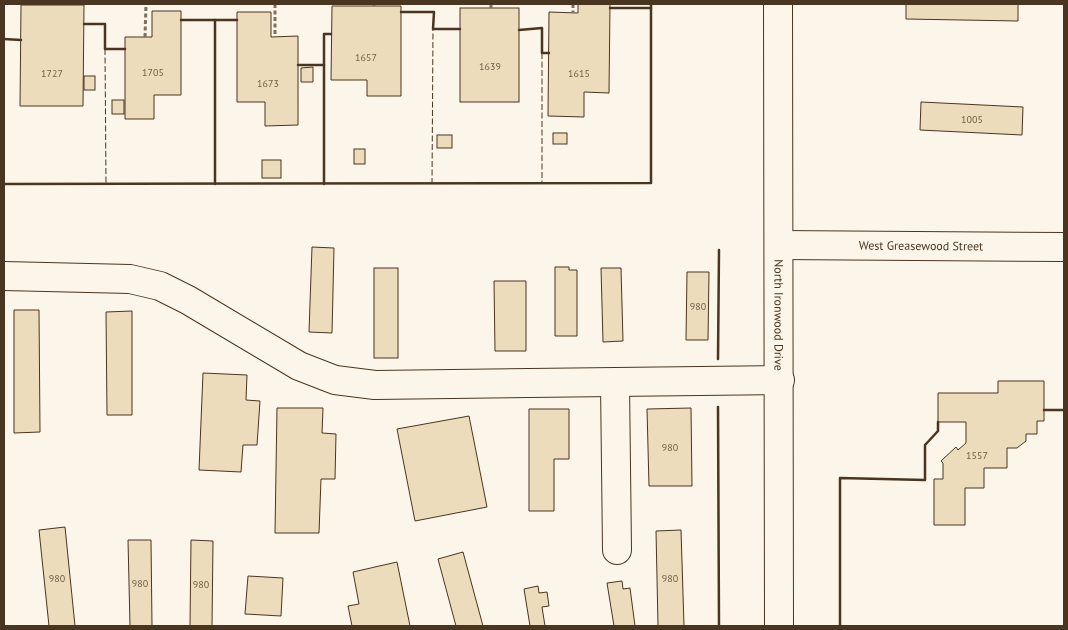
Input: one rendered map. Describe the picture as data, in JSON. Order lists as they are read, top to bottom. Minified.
{"streets":{"street":["West Greasewood Street","North Ironwood Drive"]},"crossings":[["West Greasewood Street","North Ironwood Drive"]],"house_numbers":["1657","1639","1705","1727","1615","1673","1005","980","980","1557","980","980","980","980"]}
